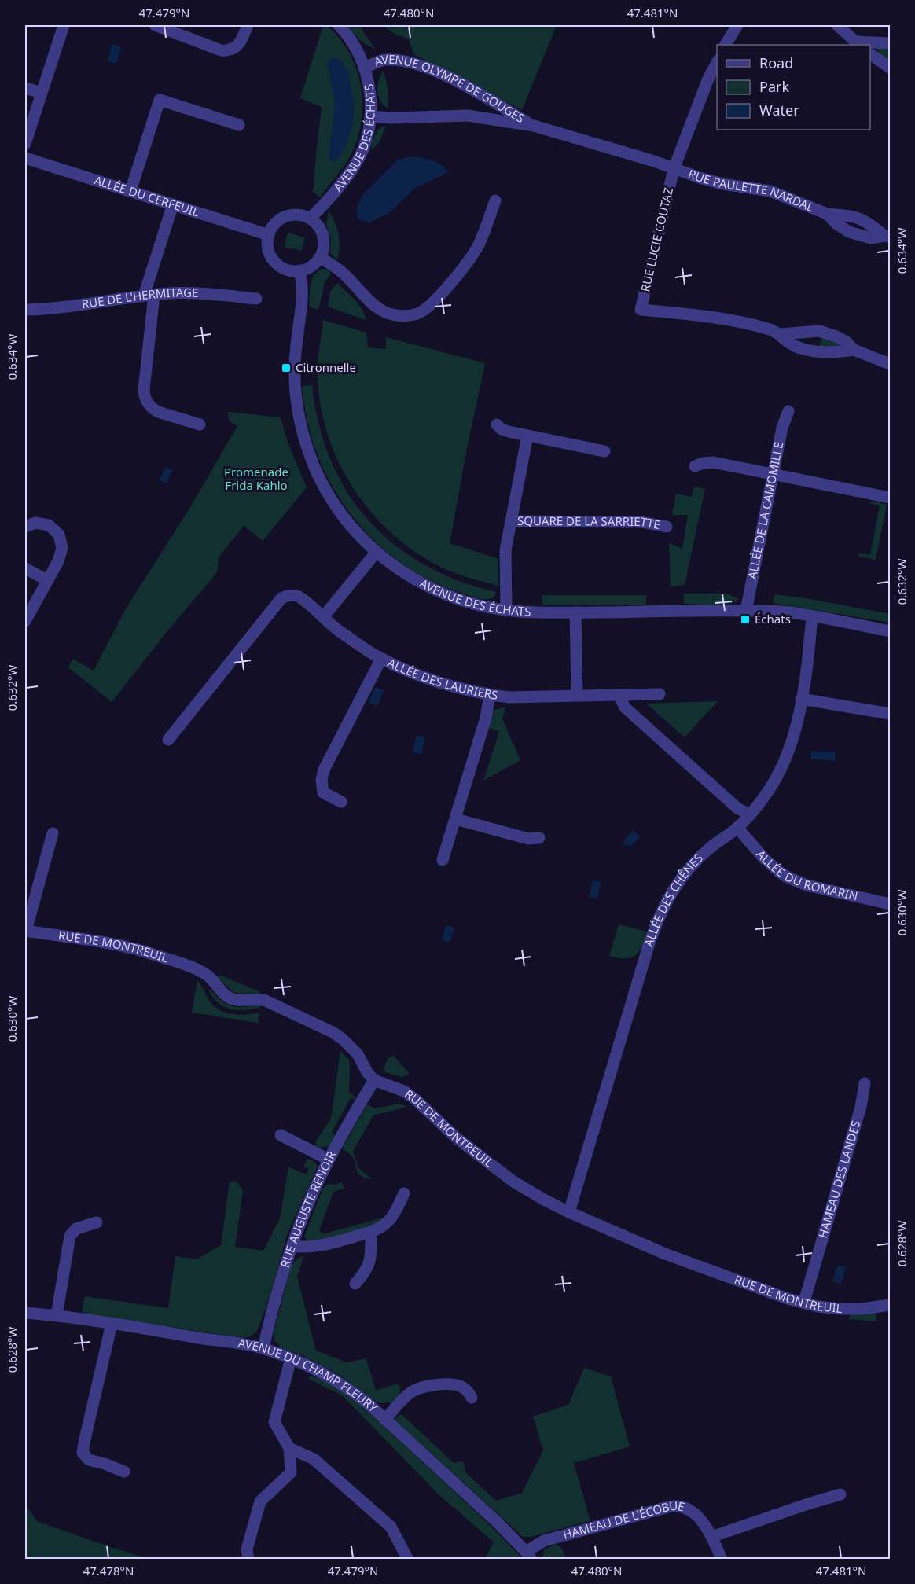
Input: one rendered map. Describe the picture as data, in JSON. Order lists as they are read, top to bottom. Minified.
{"streets":{"street":["AVENUE OLYMPE DE GOUGES","AVENUE DES ÉCHATS","RUE PAULETTE NARDAL","ALLÉE DU CERFEUIL","RUE LUCIE COUTAZ","RUE DE L'HERMITAGE","ALLÉE DE LA CAMOMILLE","SQUARE DE LA SARRIETTE","ALLÉE DES LAURIERS","ALLÉE DU ROMARIN","ALLÉE DES CHÊNES","RUE DE MONTREUIL","HAMEAU DES LANDES","RUE AUGUSTE RENOIR","AVENUE DU CHAMP FLEURY","HAMEAU DE L'ÉCOBUE"]},"crossings":[["AVENUE OLYMPE DE GOUGES","AVENUE DES ÉCHATS"],["AVENUE OLYMPE DE GOUGES","RUE PAULETTE NARDAL"],["AVENUE OLYMPE DE GOUGES","RUE LUCIE COUTAZ"],["AVENUE DES ÉCHATS","ALLÉE DU CERFEUIL"],["AVENUE DES ÉCHATS","ALLÉE DE LA CAMOMILLE"],["AVENUE DES ÉCHATS","SQUARE DE LA SARRIETTE"],["AVENUE DES ÉCHATS","ALLÉE DES CHÊNES"],["RUE PAULETTE NARDAL","RUE LUCIE COUTAZ"],["ALLÉE DU ROMARIN","ALLÉE DES CHÊNES"],["ALLÉE DES CHÊNES","RUE DE MONTREUIL"],["RUE DE MONTREUIL","HAMEAU DES LANDES"],["RUE DE MONTREUIL","RUE AUGUSTE RENOIR"],["RUE AUGUSTE RENOIR","AVENUE DU CHAMP FLEURY"],["AVENUE DU CHAMP FLEURY","HAMEAU DE L'ÉCOBUE"]],"parks":["Promenade Frida Kahlo"],"places":{"transit":["Citronnelle","Échats"]},"legend":["Road","Park","Water"],"coordinates":["47.479°N","47.480°N","47.481°N","0.634°W","0.632°W","0.630°W","0.628°W","47.478°N"]}
